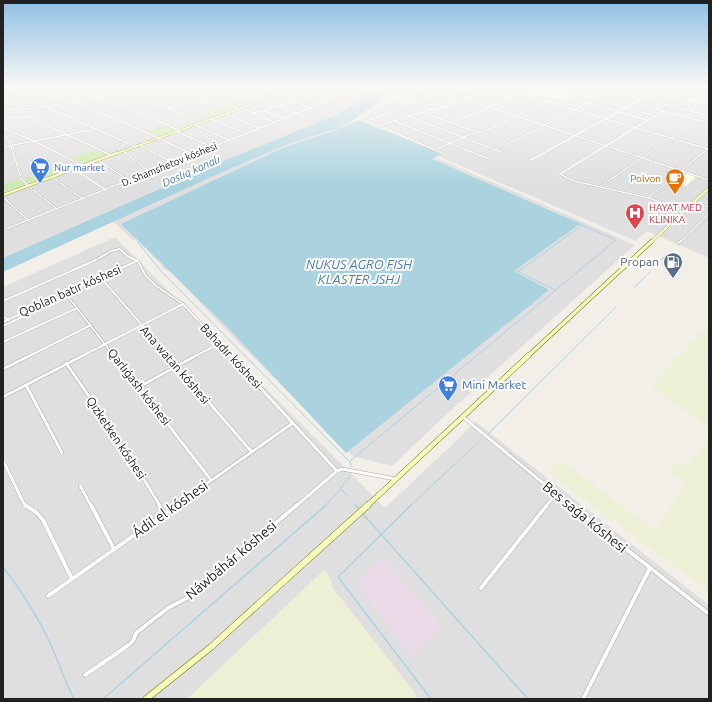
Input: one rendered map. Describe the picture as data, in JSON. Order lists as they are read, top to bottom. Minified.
{"streets":{"street":["D. Shamshetov kóshesi","Qoblan batır kóshesi","Bahadır kóshesi","Ana watan kóshesi","Qarlıǵash kóshesi","Qızketken kóshesi","Ádil el kóshesi","Bes saǵa kóshesi","Náwbáhár kóshesi"]},"crossings":[["Qoblan batır kóshesi","Bahadır kóshesi"],["Qoblan batır kóshesi","Ana watan kóshesi"],["Qoblan batır kóshesi","Qarlıǵash kóshesi"],["Bahadır kóshesi","Ádil el kóshesi"],["Bahadır kóshesi","Náwbáhár kóshesi"],["Ana watan kóshesi","Ádil el kóshesi"],["Qarlıǵash kóshesi","Ádil el kóshesi"],["Qızketken kóshesi","Ádil el kóshesi"]],"water":["Doslıq kanalı","NUKUS AGRO FISH KLASTER JSHJ"],"places":{"supermarket":["Nur market","Mini Market"],"cafe":["Polvon"],"hospital":["HAYAT MED KLINIKA"],"fuel station":["Propan"]}}
